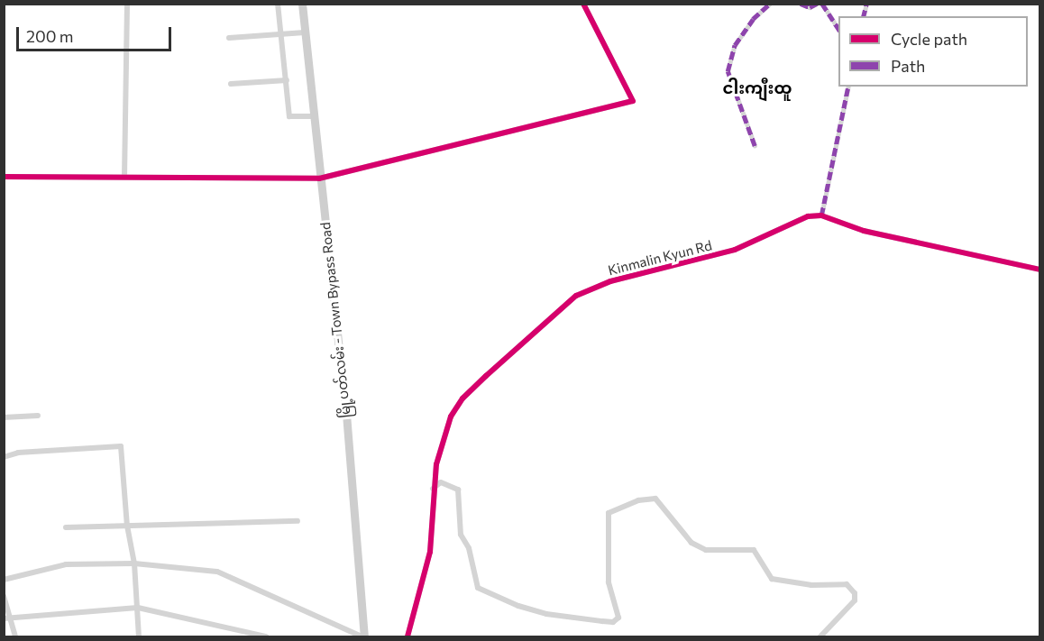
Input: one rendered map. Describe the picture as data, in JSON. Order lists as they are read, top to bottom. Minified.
{"streets":{"main road":["မြို့ပတ်လမ်း - Town Bypass Road"],"street":["Kinmalin Kyun Rd"]},"districts":["ငါးကျီးထူ"],"legend":["Cycle path","Path"],"scale_bar":"200 m"}
